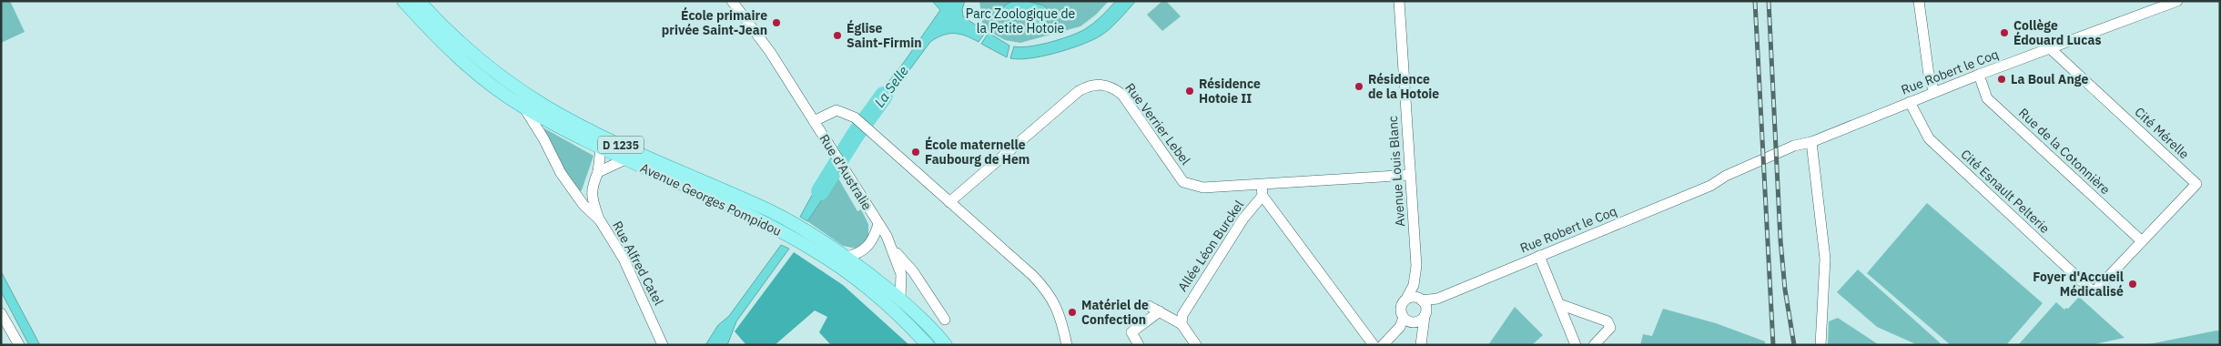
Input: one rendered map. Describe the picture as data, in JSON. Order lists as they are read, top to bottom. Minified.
{"streets":{"main road":["D 1235","Avenue Georges Pompidou"],"street":["Rue Robert le Coq","Rue Verrier Lebel","Cité Mérelle","Rue de la Cotonnière","Avenue Louis Blanc","Rue d'Australie","Cité Esnault Pelterie","Allée Léon Burckel","Rue Alfred Catel"]},"crossings":[["Rue Robert le Coq","Cité Mérelle"],["Rue Robert le Coq","Rue de la Cotonnière"],["Rue Robert le Coq","Avenue Louis Blanc"],["Rue Robert le Coq","Cité Esnault Pelterie"],["Rue Verrier Lebel","Avenue Louis Blanc"],["Rue Verrier Lebel","Allée Léon Burckel"],["Cité Mérelle","Rue de la Cotonnière"],["Cité Mérelle","Cité Esnault Pelterie"],["D 1235","Rue d'Australie"],["D 1235","Avenue Georges Pompidou"],["Rue de la Cotonnière","Cité Esnault Pelterie"],["Rue d'Australie","Avenue Georges Pompidou"],["Avenue Georges Pompidou","Rue Alfred Catel"]],"water":["La Selle"],"parks":["Parc Zoologique de la Petite Hotoie"],"places":["École primaire privée Saint-Jean","Collège Édouard Lucas","Église Saint-Firmin","La Boul Ange","Résidence de la Hotoie","Résidence Hotoie II","École maternelle Faubourg de Hem","Foyer d'Accueil Médicalisé","Matériel de Confection"]}
